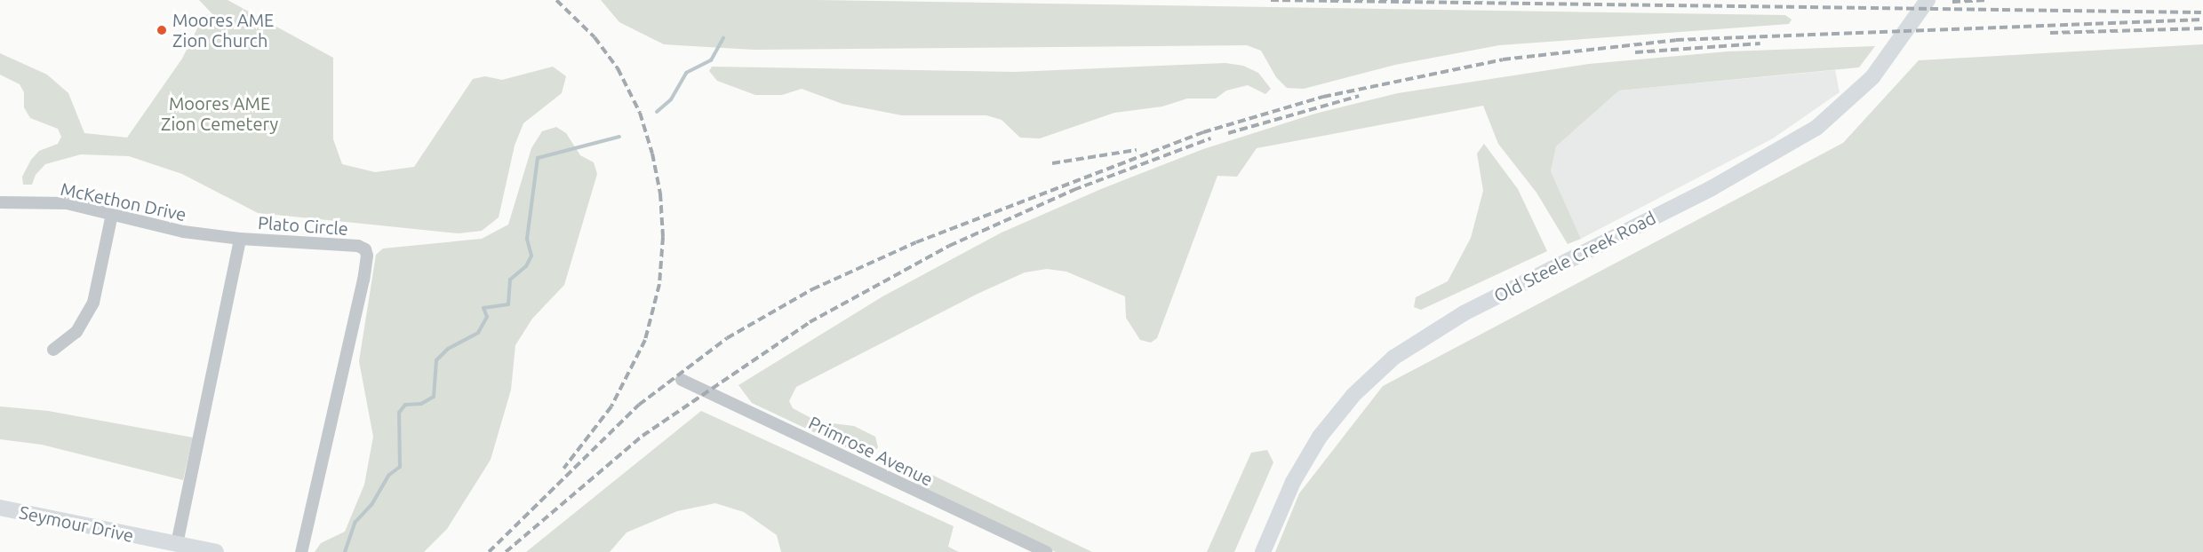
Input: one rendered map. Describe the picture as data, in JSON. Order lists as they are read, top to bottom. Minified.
{"streets":{"main road":["Old Steele Creek Road","Seymour Drive"],"street":["McKethon Drive","Plato Circle","Primrose Avenue"]},"crossings":[["McKethon Drive","Plato Circle"],["Plato Circle","Seymour Drive"]],"parks":["Moores AME Zion Cemetery"],"places":["Moores AME Zion Church"]}
